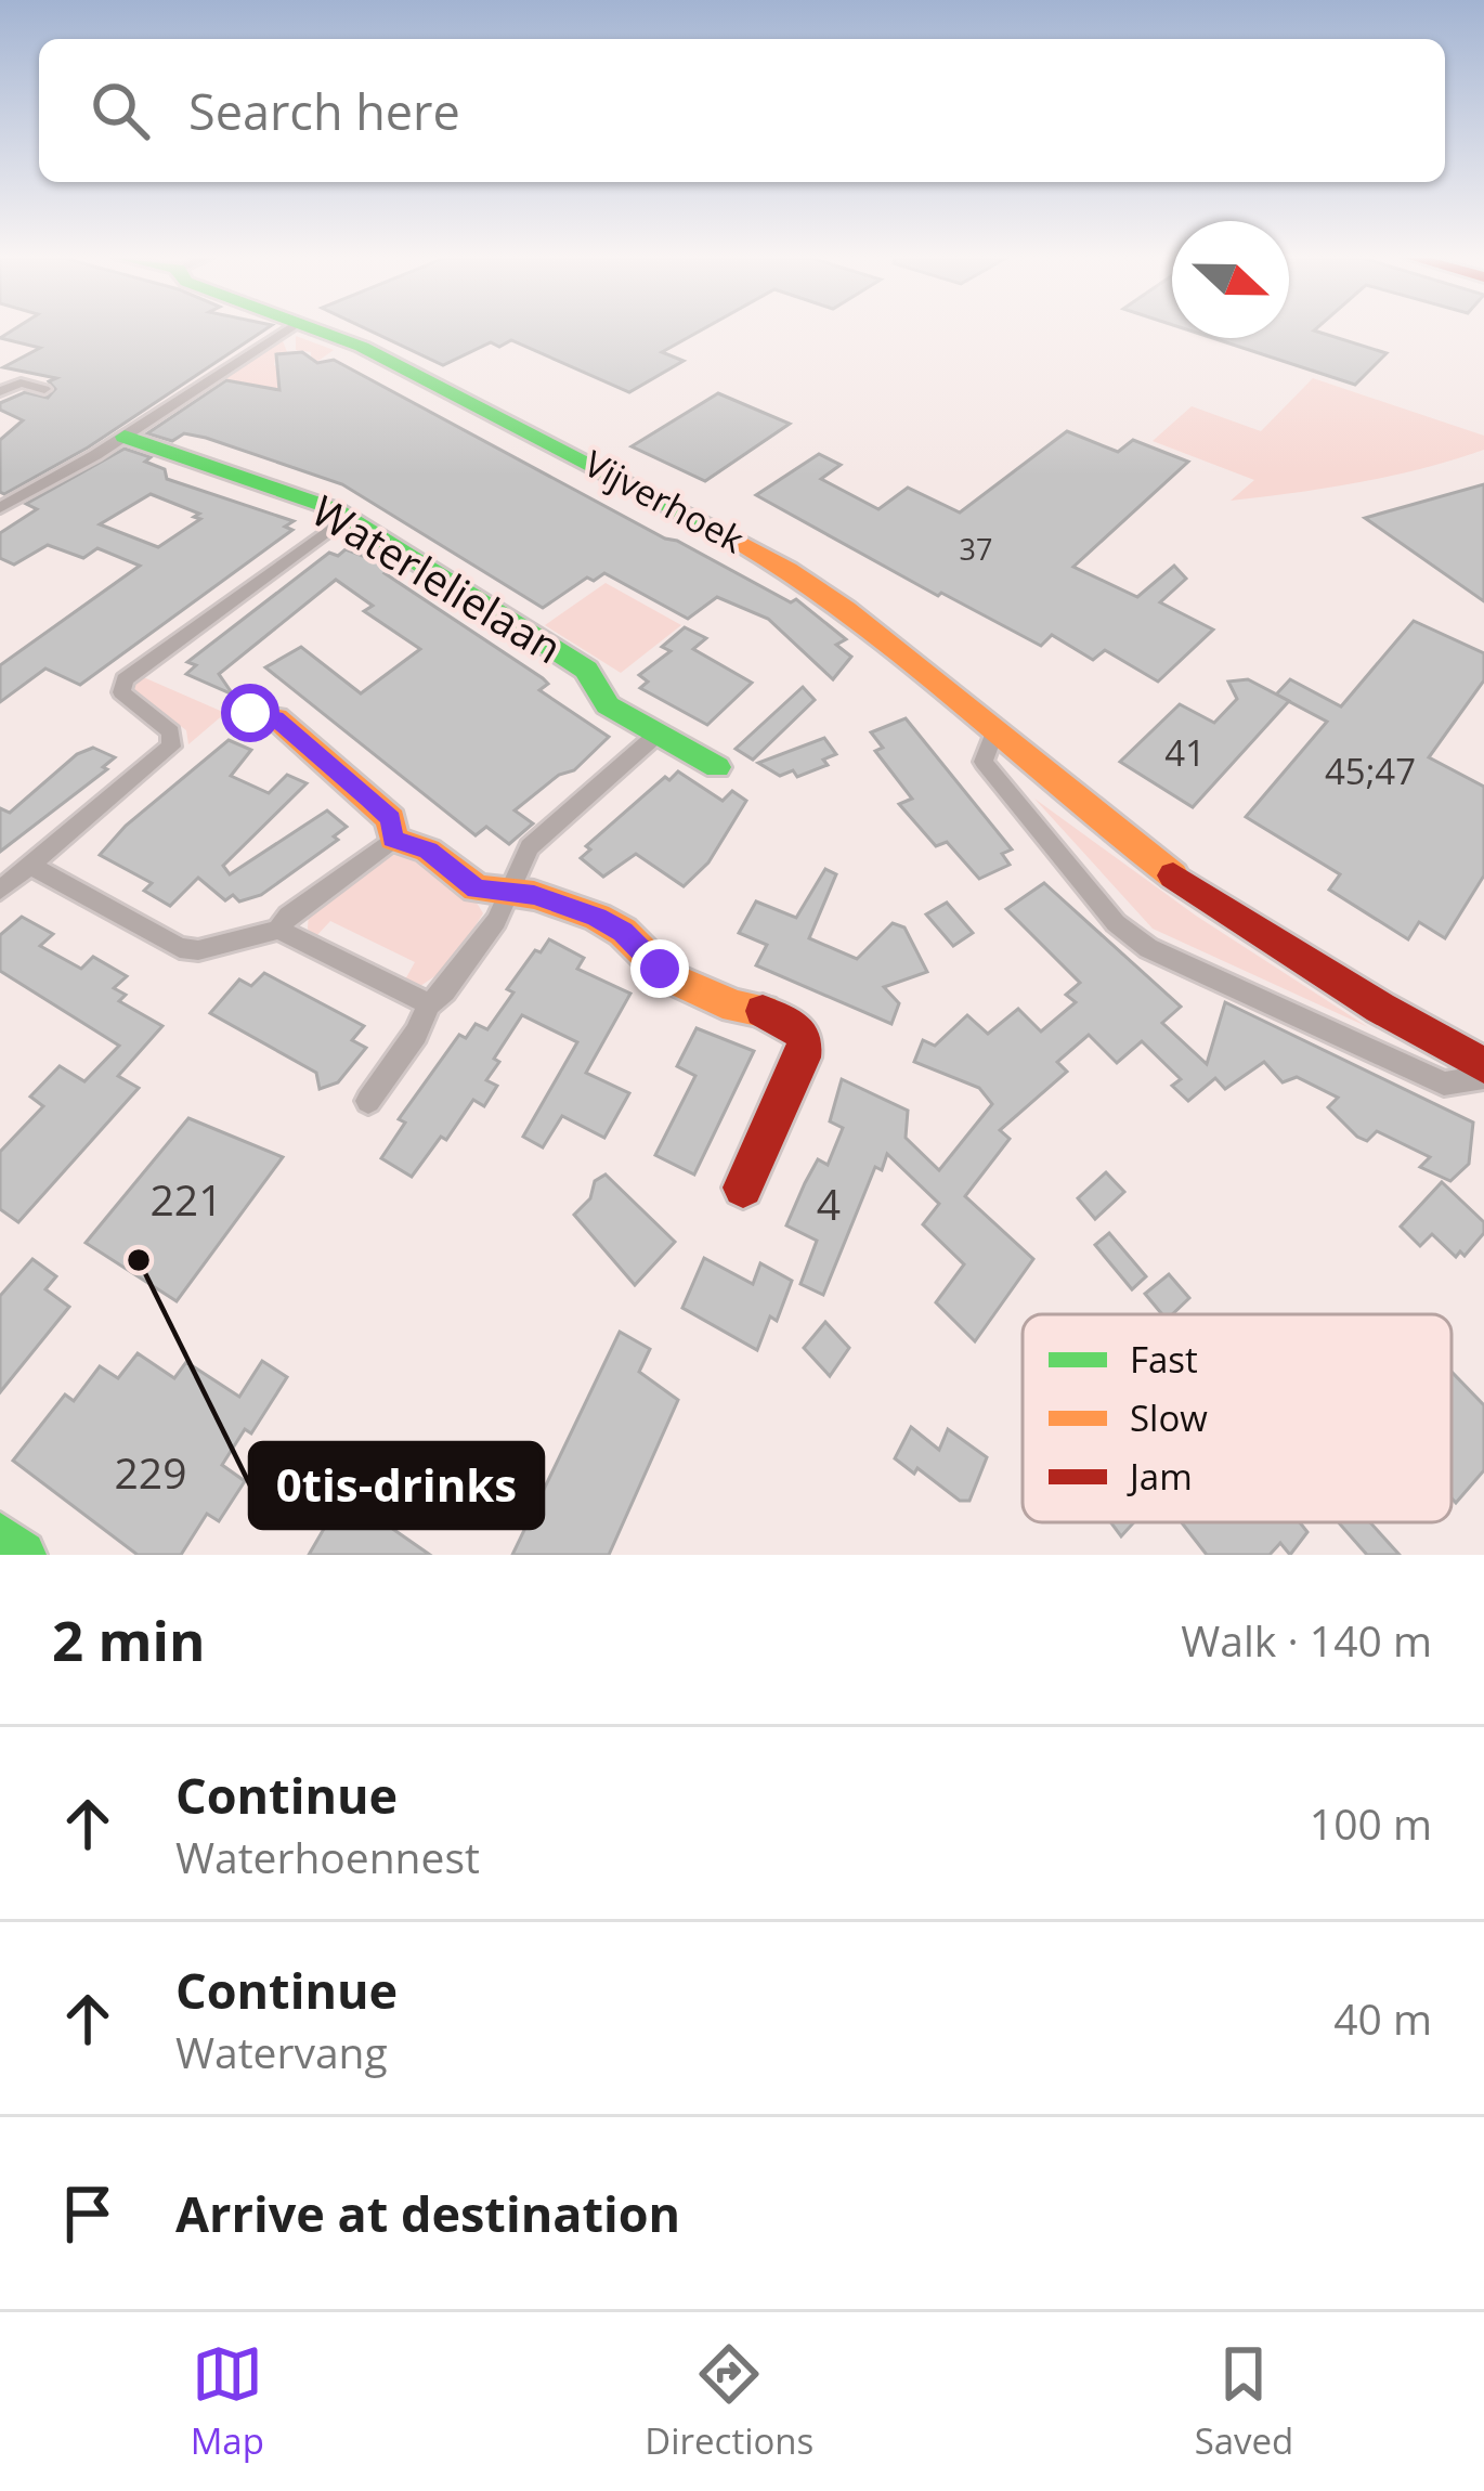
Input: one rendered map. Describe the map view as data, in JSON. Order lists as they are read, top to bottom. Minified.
{"streets":{"street":["Vijverhoek","Waterlelielaan"]},"places":["0tis-drinks"],"house_numbers":["37","41","45;47","221","4","229"],"legend":["Fast","Slow","Jam"],"north":"right","page":{"search":"Search here","heading":["2 min","Walk · 140 m"],"list":[["Continue","Waterhoennest","100 m"],["Continue","Watervang","40 m"],"Arrive at destination"],"nav":["Map","Directions","Saved"]}}
